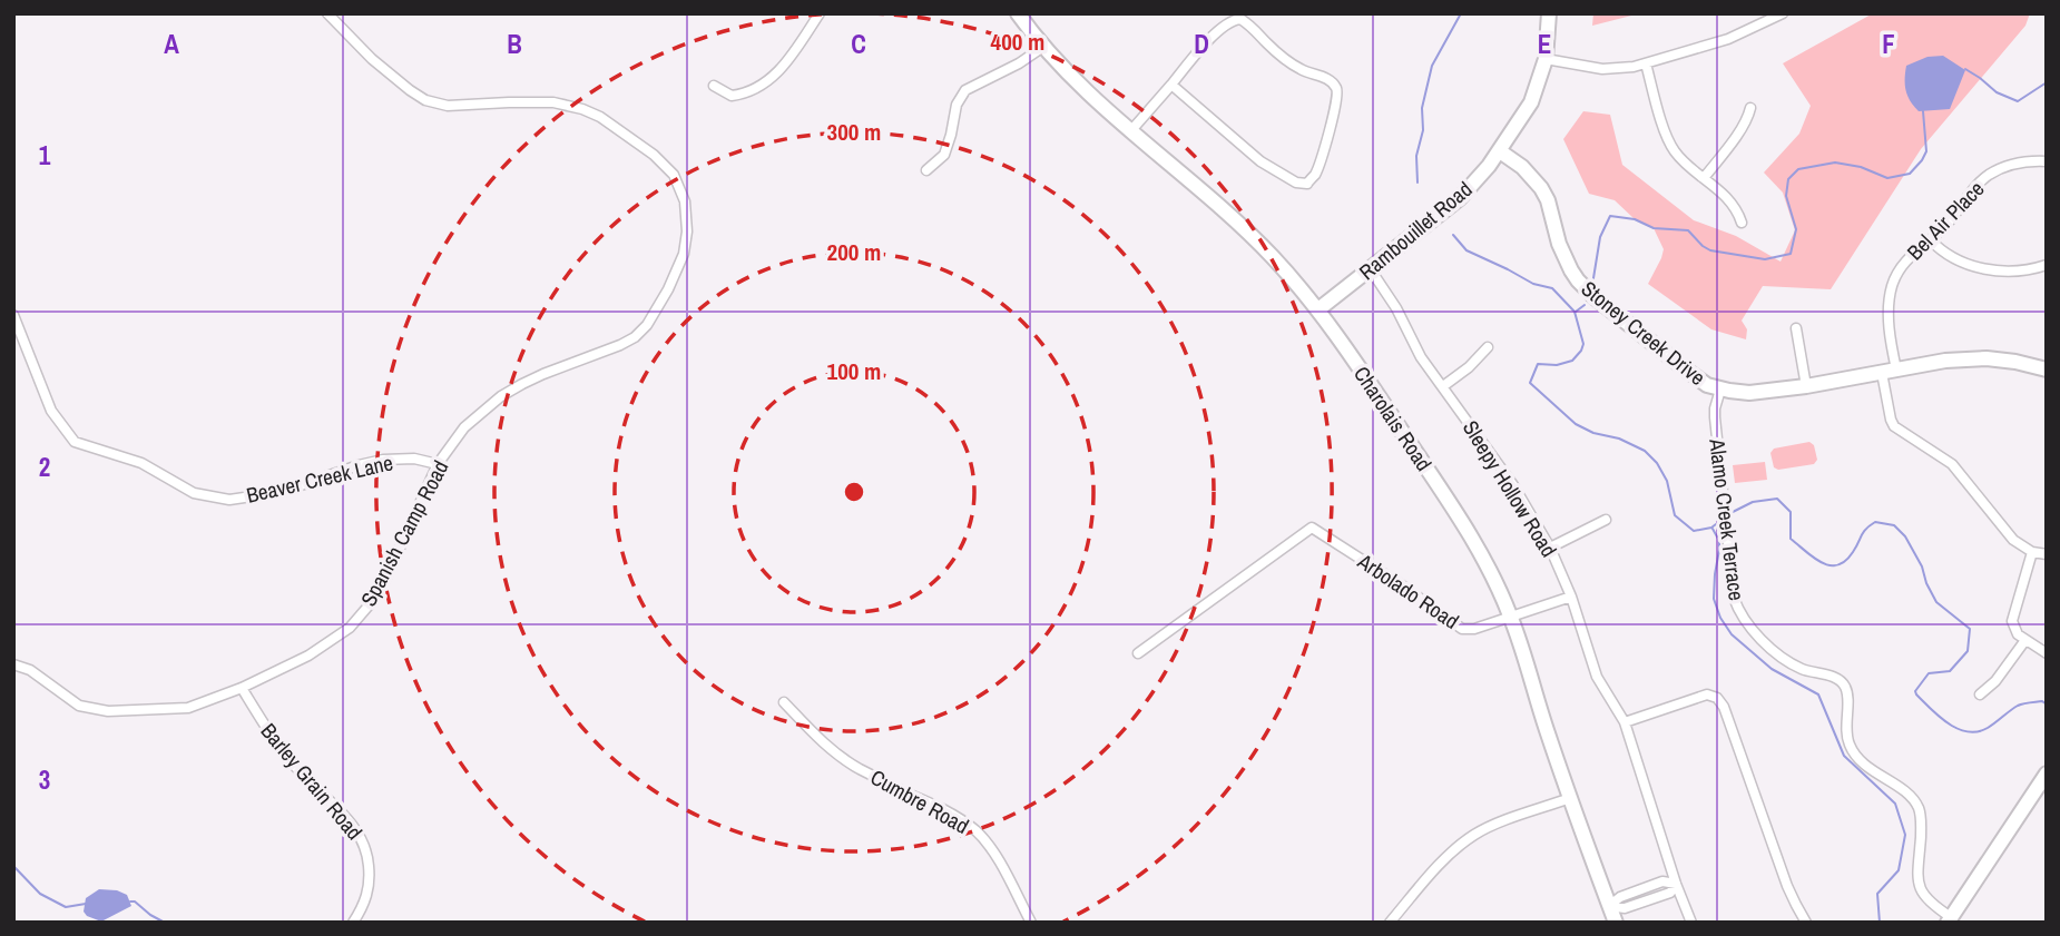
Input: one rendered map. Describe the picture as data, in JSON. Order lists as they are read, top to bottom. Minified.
{"streets":{"street":["Bel Air Place","Rambouillet Road","Stoney Creek Drive","Charolais Road","Beaver Creek Lane","Sleepy Hollow Road","Alamo Creek Terrace","Spanish Camp Road","Arbolado Road","Barley Grain Road","Cumbre Road"]},"crossings":[["Bel Air Place","Stoney Creek Drive"],["Rambouillet Road","Stoney Creek Drive"],["Rambouillet Road","Charolais Road"],["Rambouillet Road","Sleepy Hollow Road"],["Stoney Creek Drive","Alamo Creek Terrace"],["Charolais Road","Arbolado Road"],["Beaver Creek Lane","Spanish Camp Road"],["Sleepy Hollow Road","Arbolado Road"],["Spanish Camp Road","Barley Grain Road"]],"grid":{"columns":["A","B","C","D","E","F"],"rows":["1","2","3"]},"rings":["400 m","300 m","200 m","100 m"]}
